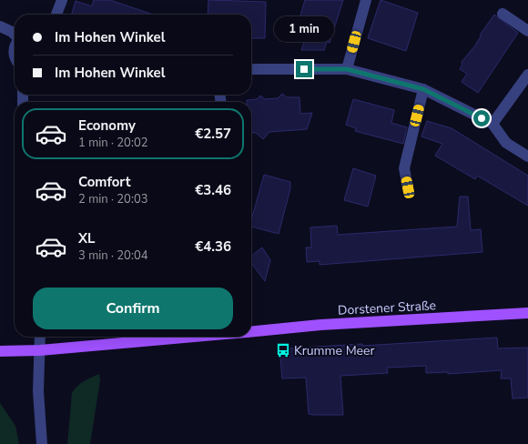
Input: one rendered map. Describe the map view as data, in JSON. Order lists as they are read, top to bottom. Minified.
{"streets":{"main road":["Dorstener Straße"]},"places":{"bus stop":["Krumme Meer"]},"page":{"banner":["Im Hohen Winkel","Im Hohen Winkel"],"bubble":"1 min","list":[{"name":"Economy","note":"1 min · 20:02","value":"€2.57"},{"name":"Comfort","note":"2 min · 20:03","value":"€3.46"},{"name":"XL","note":"3 min · 20:04","value":"€4.36"}],"buttons":"Confirm"}}
